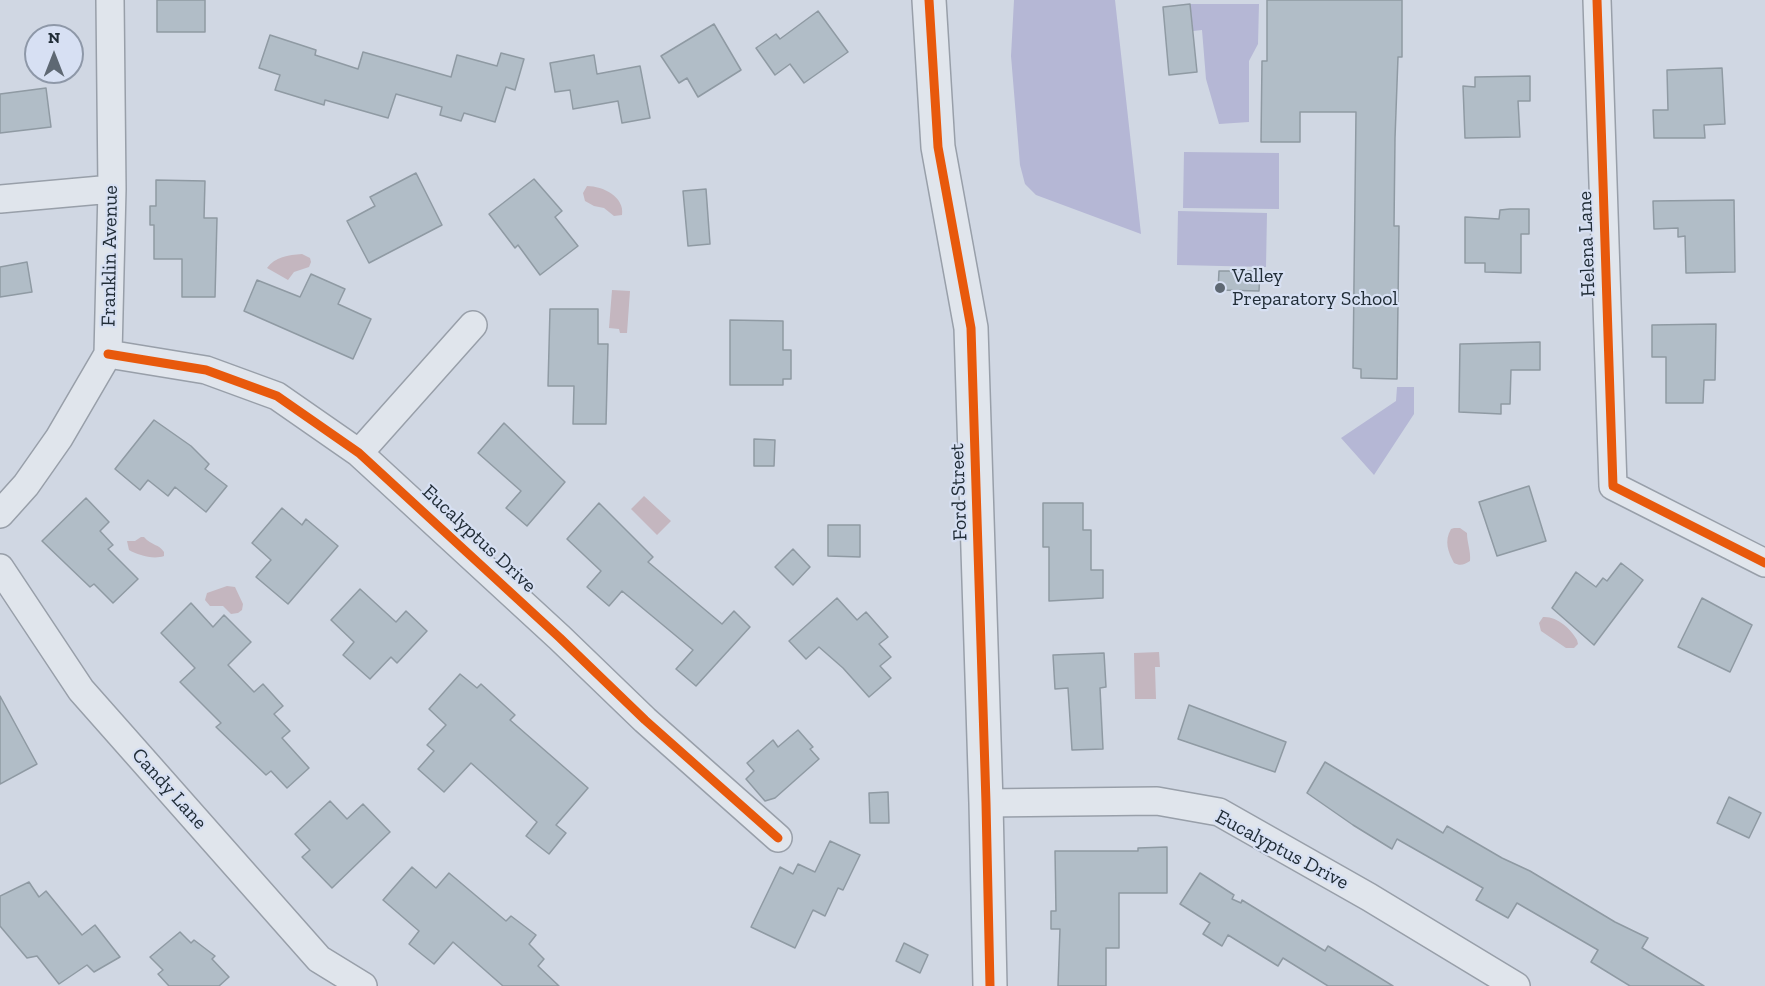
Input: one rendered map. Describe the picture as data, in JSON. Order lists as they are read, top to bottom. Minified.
{"streets":{"street":["Helena Lane","Franklin Avenue","Ford Street","Eucalyptus Drive","Candy Lane"]},"crossings":[["Franklin Avenue","Eucalyptus Drive"],["Ford Street","Eucalyptus Drive"]],"places":["Valley Preparatory School"],"north":"top"}
